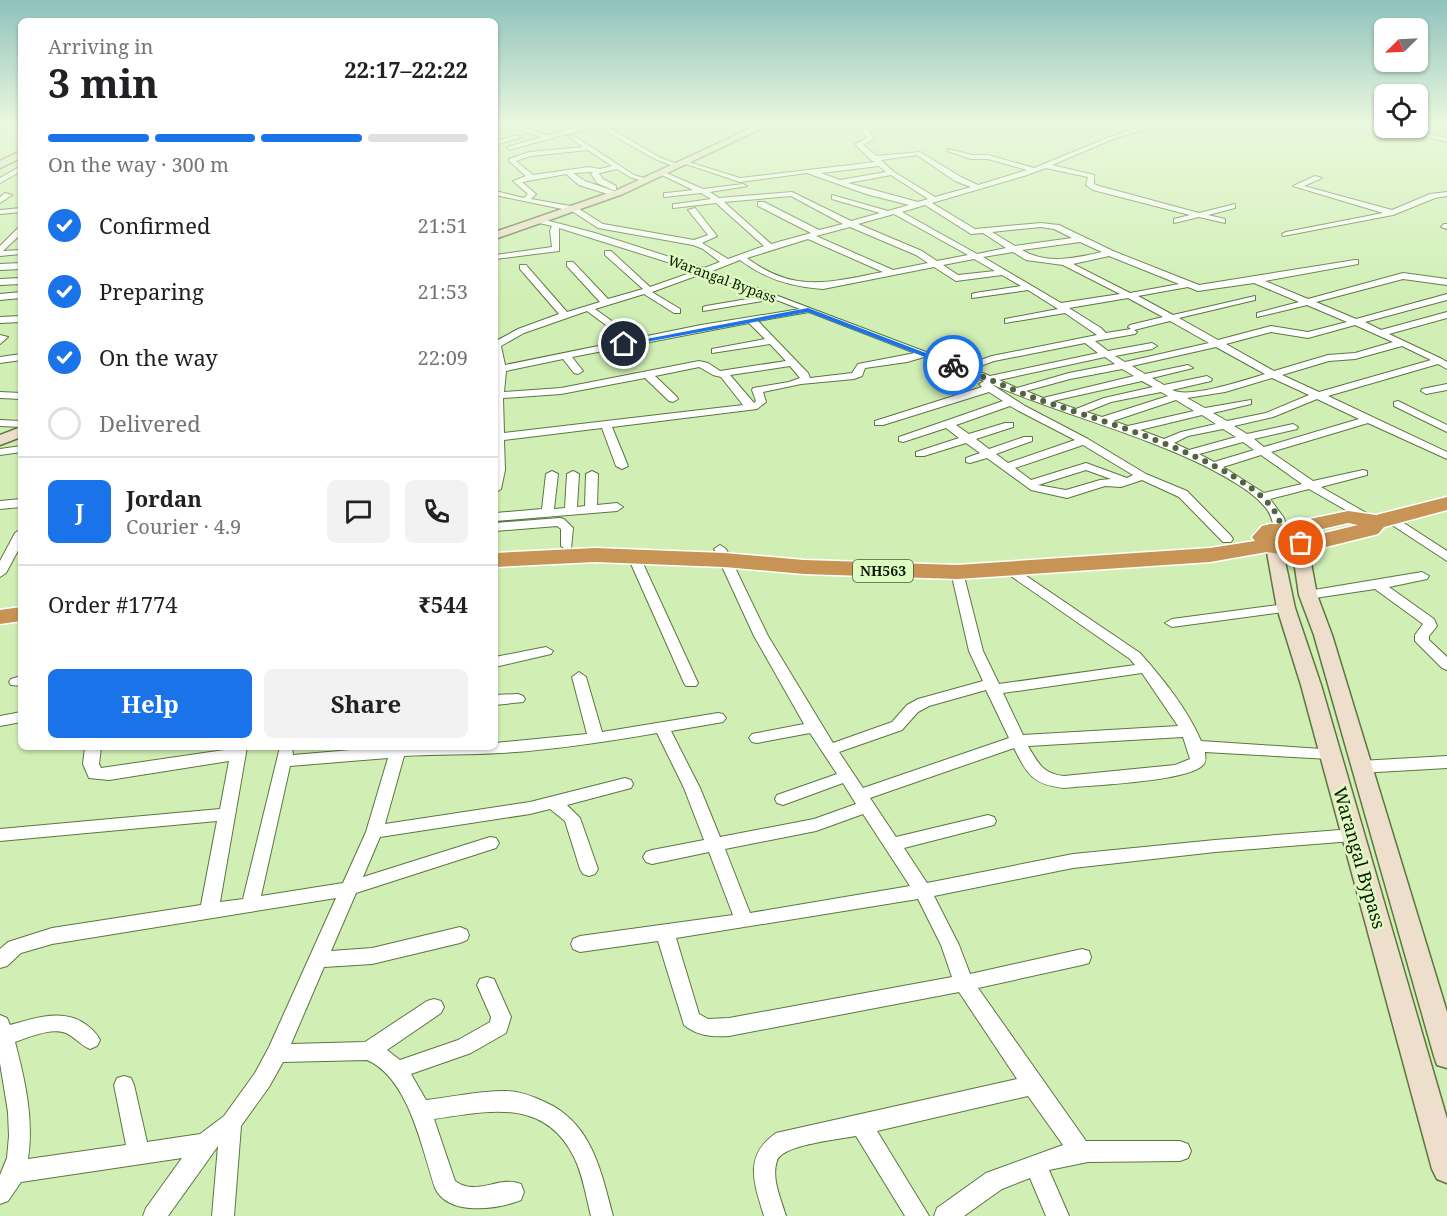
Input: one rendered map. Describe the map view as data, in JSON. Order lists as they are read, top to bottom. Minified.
{"streets":{"highway":["NH563"],"main road":["Warangal Bypass"]},"crossings":[["Warangal Bypass","NH563"]],"north":"bottom left","page":{"heading":["3 min","Arriving in","22:17–22:22"],"panel":["Jordan","Courier · 4.9","Order #1774","₹544"],"bar":"On the way · 300 m","list":[["Confirmed","21:51"],["Preparing","21:53"],["On the way","22:09"],"Delivered"],"round":"J","buttons":["Help","Share"]}}
